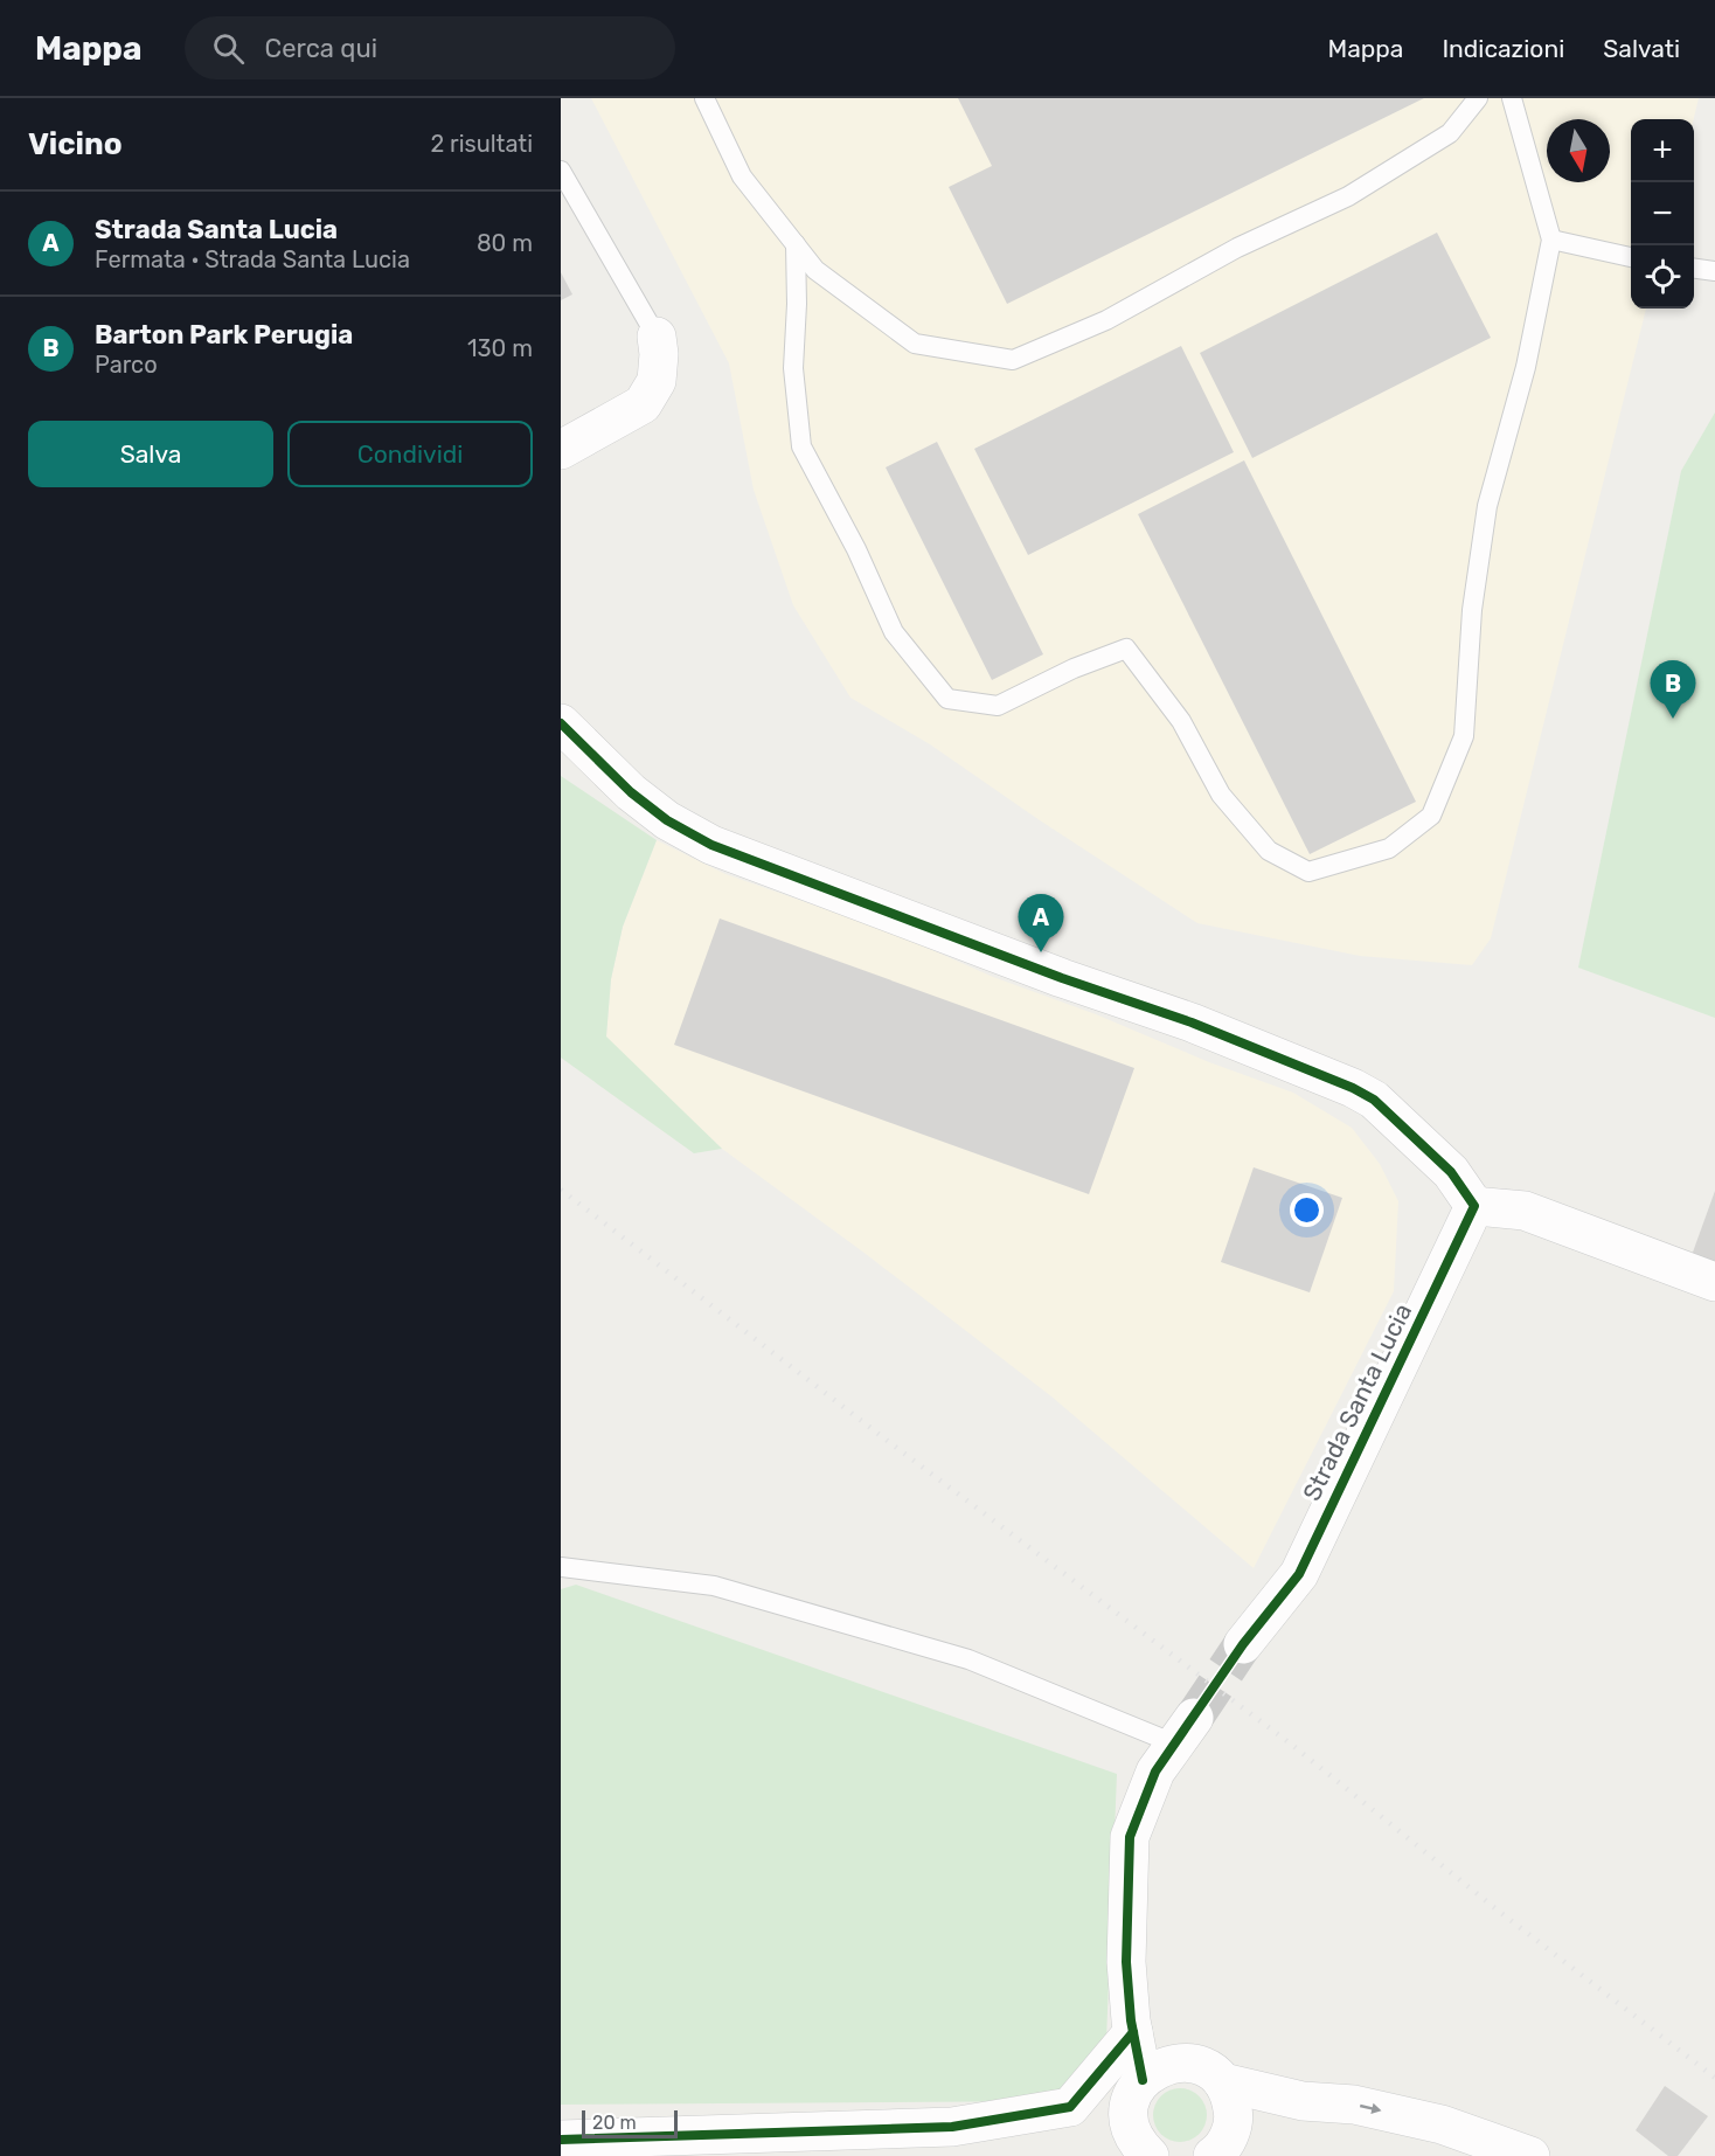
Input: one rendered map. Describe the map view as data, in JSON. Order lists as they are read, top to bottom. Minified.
{"streets":{"street":["Strada Santa Lucia"]},"scale_bar":"20 m","north":"bottom","page":{"header":"Mappa","search":"Cerca qui","nav":["Mappa","Indicazioni","Salvati"],"heading":["Vicino","2 risultati"],"map_buttons":["+","−"],"list":[{"mark":"A","name":"Strada Santa Lucia","note":"Fermata · Strada Santa Lucia","value":"80 m"},{"mark":"B","name":"Barton Park Perugia","note":"Parco","value":"130 m"}],"buttons":["Salva","Condividi"],"pins":["B","A"],"scale":"20 m"}}
